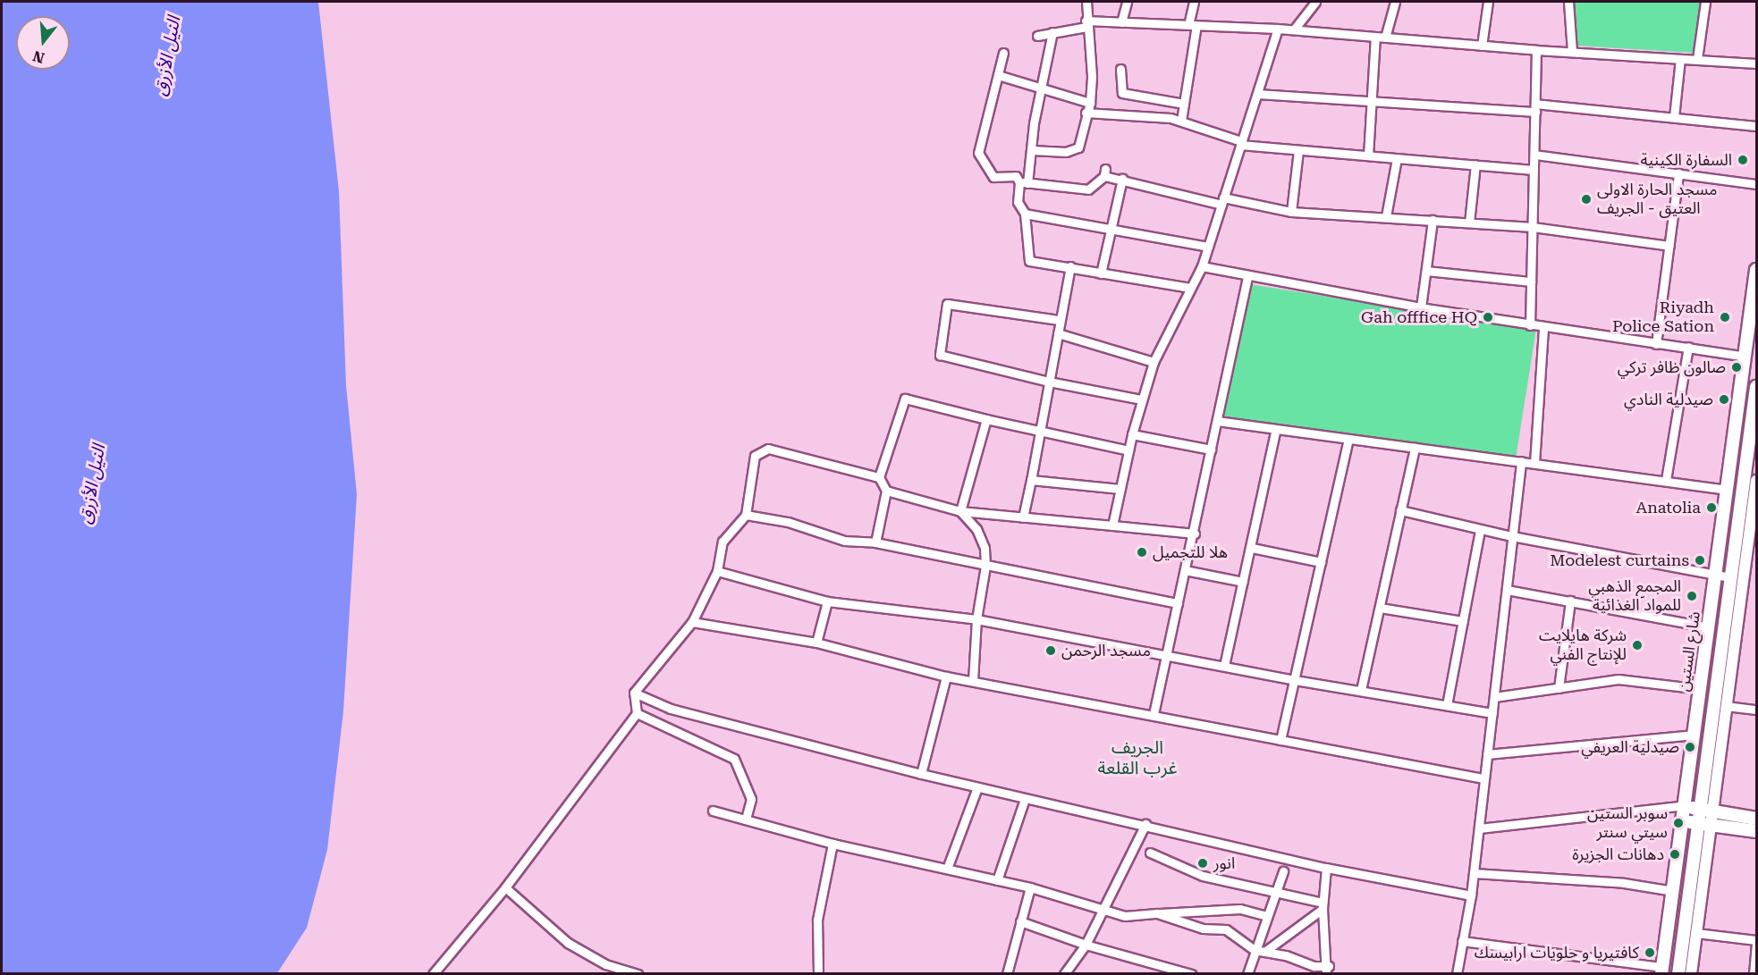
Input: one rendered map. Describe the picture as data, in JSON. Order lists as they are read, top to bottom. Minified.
{"streets":{"main road":["شارع الستين"]},"districts":["الجريف غرب القلعة"],"water":["النيل الأزرق"],"places":["السفارة الكينية","مسجد الحارة الاولى العتيق - الجريف","Gah offfice HQ","Riyadh Police Sation","صالون ظافر تركي","صيدلية النادي","Anatolia","هلا للتجميل","Modelest curtains","المجمع الذهبي للمواد الغذائية","شركة هايلايت للإنتاج الفني","مسجد الرحمن","صيدلية العريفي","سوبر الستين سيتي سنتر","دهانات الجزيرة","انور","كافتيريا و حلويات ارابيسك"],"north":"bottom"}
